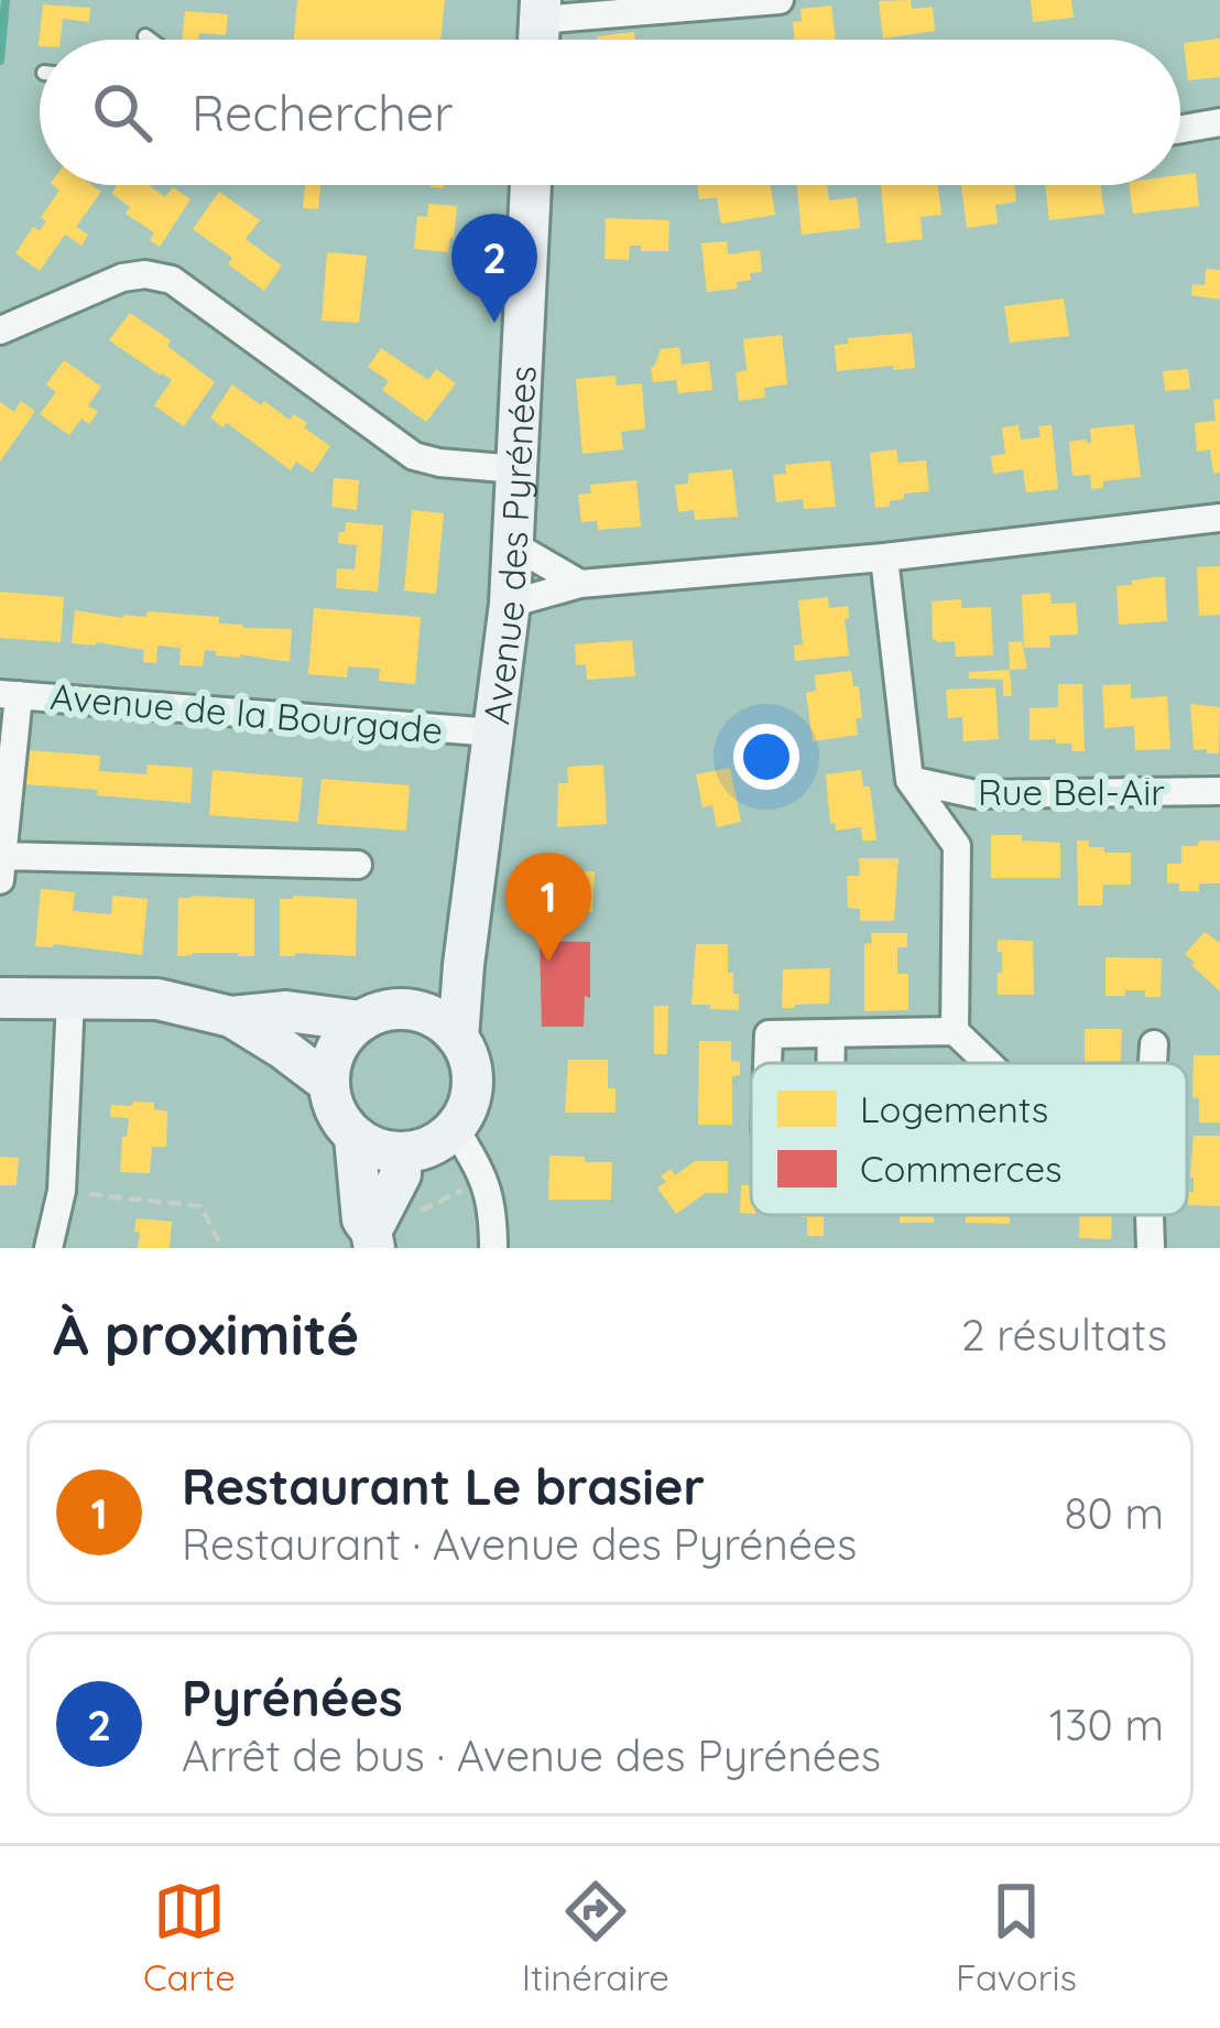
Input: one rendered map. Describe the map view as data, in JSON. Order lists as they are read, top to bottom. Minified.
{"streets":{"main road":["Avenue des Pyrénées"],"street":["Avenue de la Bourgade","Rue Bel-Air"]},"crossings":[["Avenue des Pyrénées","Avenue de la Bourgade"]],"legend":["Logements","Commerces"],"page":{"search":"Rechercher","pins":["2","1"],"heading":["À proximité","2 résultats"],"list":[{"mark":"1","name":"Restaurant Le brasier","note":"Restaurant · Avenue des Pyrénées","value":"80 m"},{"mark":"2","name":"Pyrénées","note":"Arrêt de bus · Avenue des Pyrénées","value":"130 m"}],"nav":["Carte","Itinéraire","Favoris"]}}
